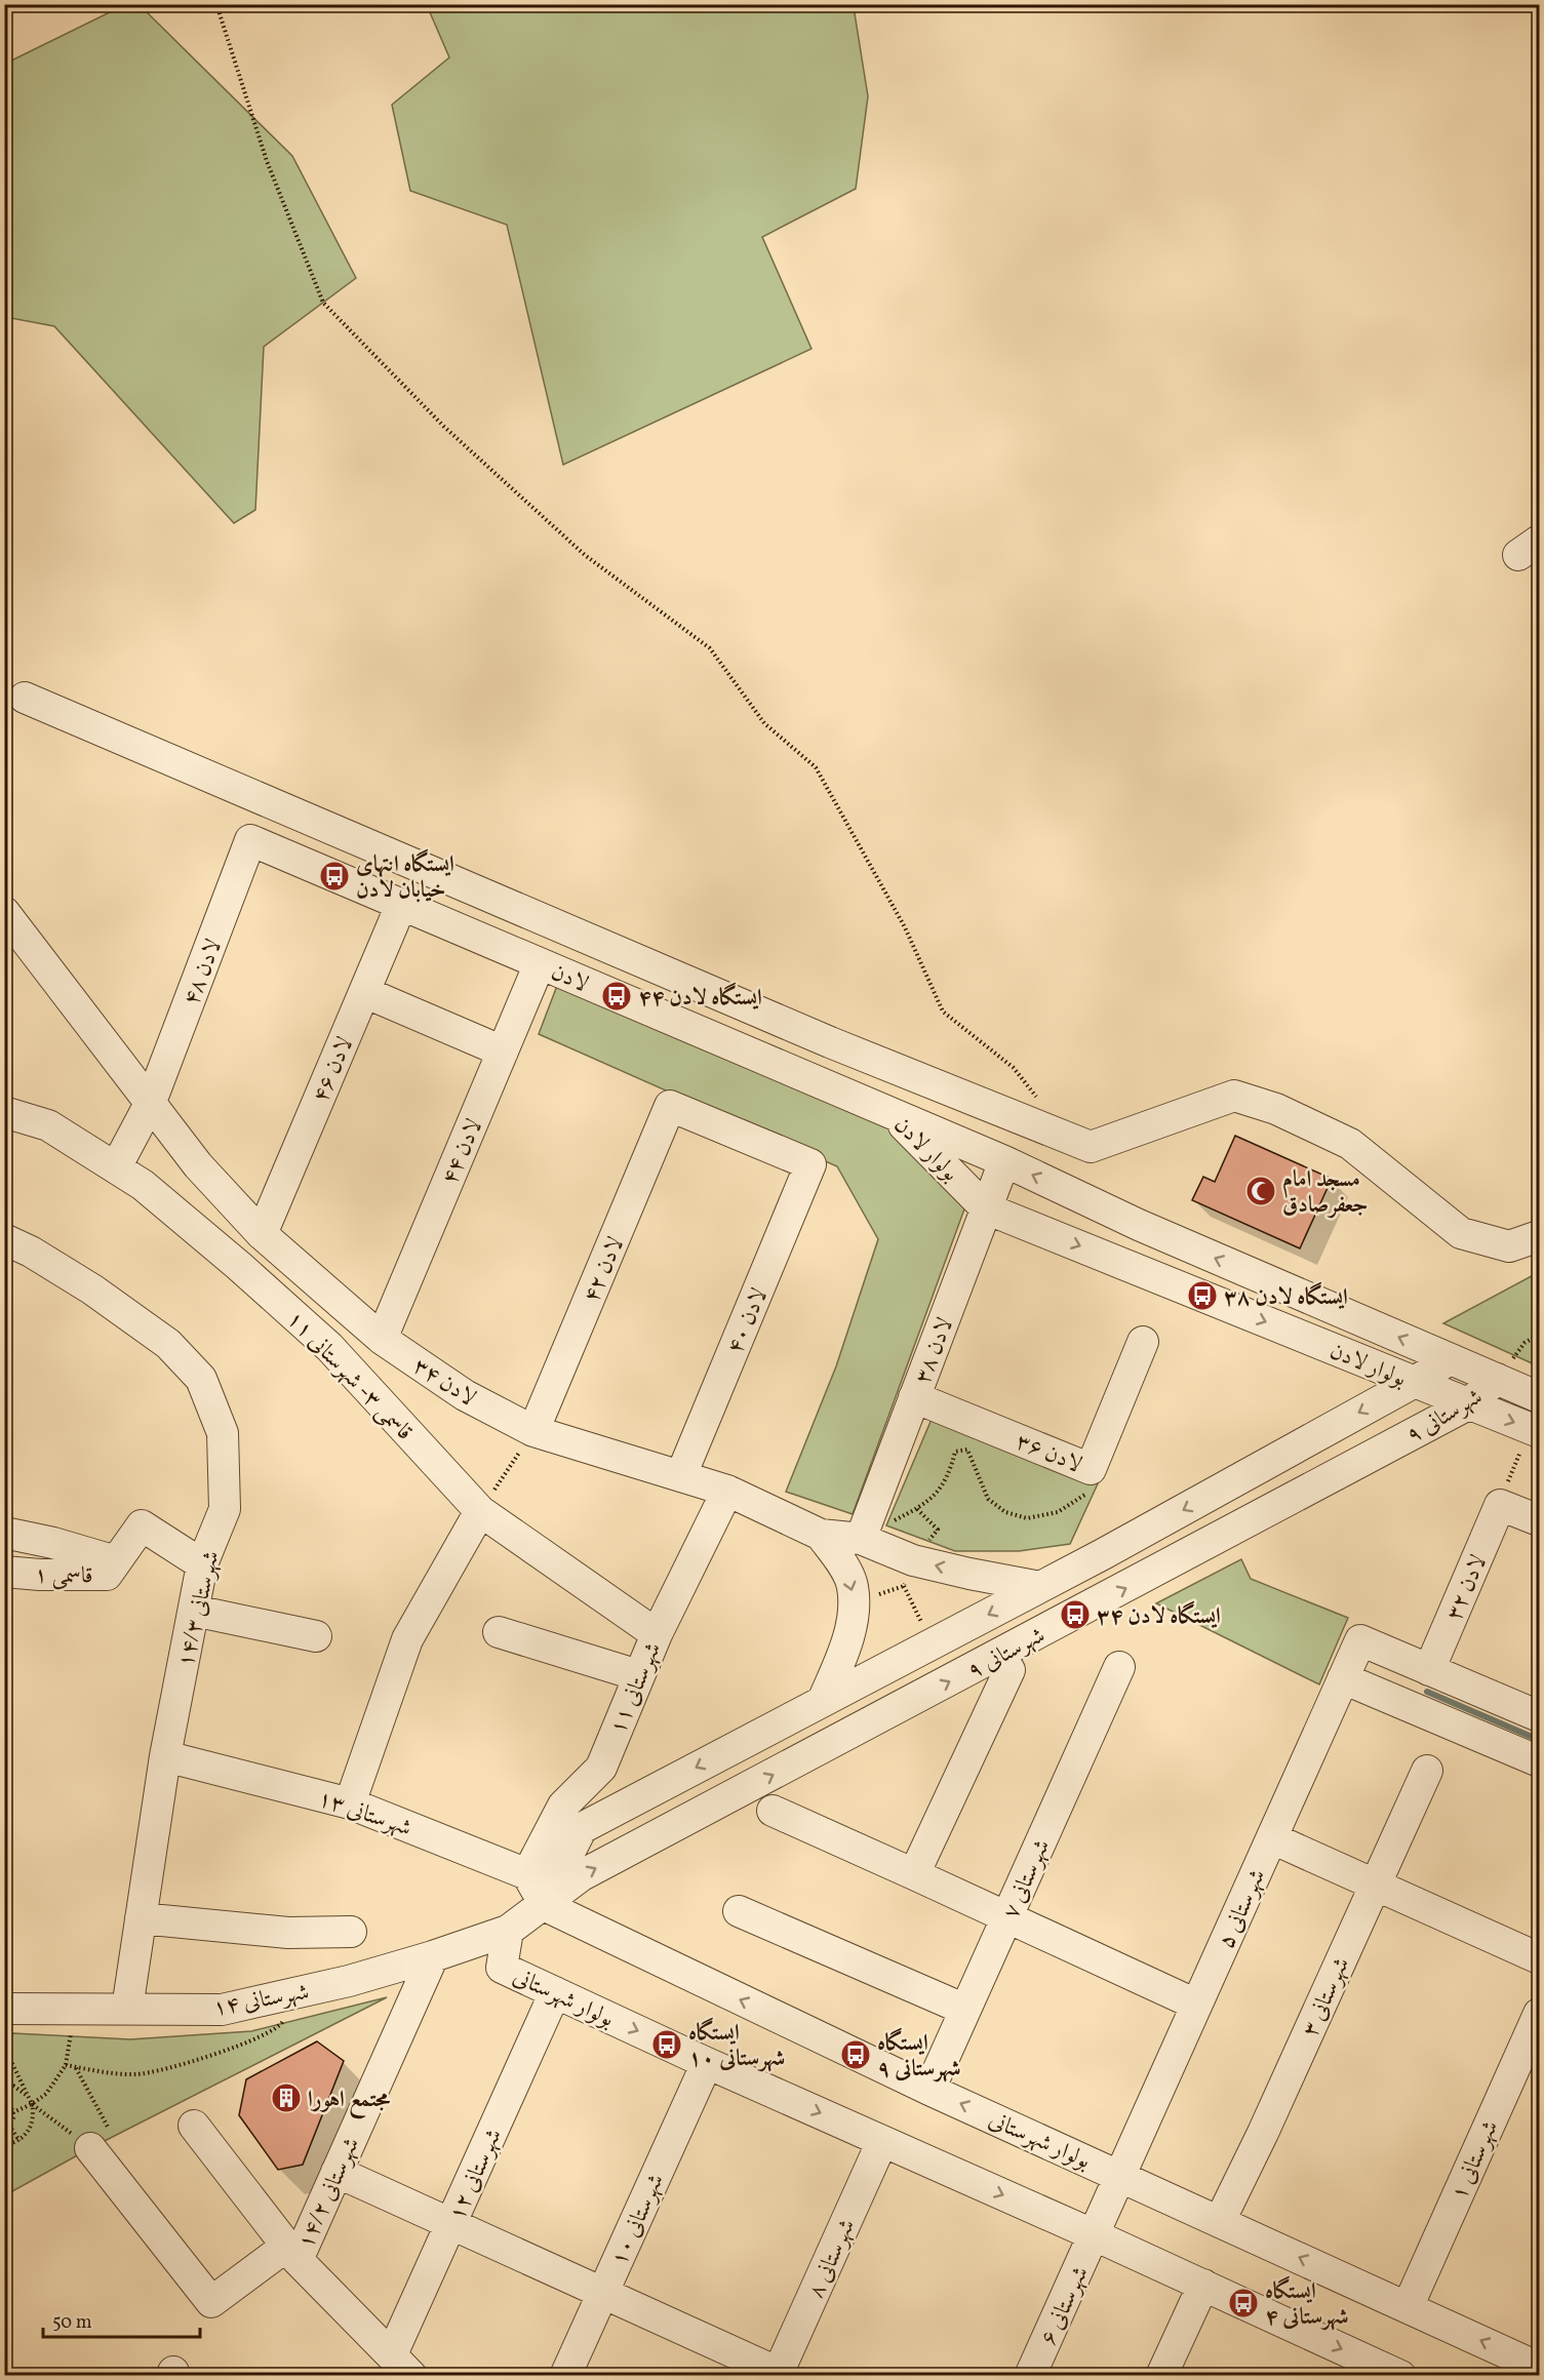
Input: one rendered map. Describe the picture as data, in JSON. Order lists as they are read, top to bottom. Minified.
{"streets":{"street":["لادن ۴۸","لادن","لادن ۴۶","بولوار لادن","لادن ۴۴","لادن ۴۲","لادن ۴۰","لادن ۳۸","قاسمی ۳- شهرستانی ۱۱","لادن ۳۴","شهرستانی ۹","لادن ۳۶","قاسمی ۱","لادن ۳۲","شهرستانی ۱۴/۳","شهرستانی ۱۱","شهرستانی ۱۳","شهرستانی ۷","شهرستانی ۵","بولوار شهرستانی","شهرستانی ۳","شهرستانی ۱۴","شهرستانی ۱","شهرستانی ۱۲","شهرستانی ۱۴/۲","شهرستانی ۱۰","شهرستانی ۸","شهرستانی ۶"]},"crossings":[["لادن ۴۸","لادن"],["لادن ۴۸","قاسمی ۳- شهرستانی ۱۱"],["لادن ۴۸","لادن ۳۴"],["لادن","لادن ۴۶"],["لادن","بولوار لادن"],["لادن","لادن ۴۴"],["لادن ۴۶","لادن ۳۴"],["بولوار لادن","لادن ۳۸"],["بولوار لادن","شهرستانی ۹"],["لادن ۴۴","لادن ۳۴"],["لادن ۴۲","لادن ۴۰"],["لادن ۴۲","لادن ۳۴"],["لادن ۴۰","لادن ۳۴"],["لادن ۳۸","لادن ۳۶"],["قاسمی ۳- شهرستانی ۱۱","شهرستانی ۱۱"],["لادن ۳۴","شهرستانی ۱۱"],["شهرستانی ۹","بولوار شهرستانی"],["شهرستانی ۹","شهرستانی ۱۴"],["لادن ۳۲","شهرستانی ۵"],["شهرستانی ۱۴/۳","شهرستانی ۱۳"],["شهرستانی ۱۴/۳","شهرستانی ۱۴"],["شهرستانی ۱۱","شهرستانی ۱۳"],["شهرستانی ۷","بولوار شهرستانی"],["شهرستانی ۵","بولوار شهرستانی"],["شهرستانی ۵","شهرستانی ۶"],["بولوار شهرستانی","شهرستانی ۳"],["بولوار شهرستانی","شهرستانی ۱۴"],["بولوار شهرستانی","شهرستانی ۱"],["بولوار شهرستانی","شهرستانی ۱۲"],["بولوار شهرستانی","شهرستانی ۱۰"],["بولوار شهرستانی","شهرستانی ۸"],["بولوار شهرستانی","شهرستانی ۶"],["شهرستانی ۱۴","شهرستانی ۱۴/۲"]],"places":{"bus stop":["ایستگاه انتهای خیابان لادن","ایستگاه لادن ۴۴","ایستگاه لادن ۳۸","ایستگاه لادن ۳۴","ایستگاه شهرستانی ۱۰","ایستگاه شهرستانی ۹","ایستگاه شهرستانی ۴"],"mosque":["مسجد امام جعفرصادق"],"building":["مجتمع اهورا"]},"scale_bar":"50 m"}
